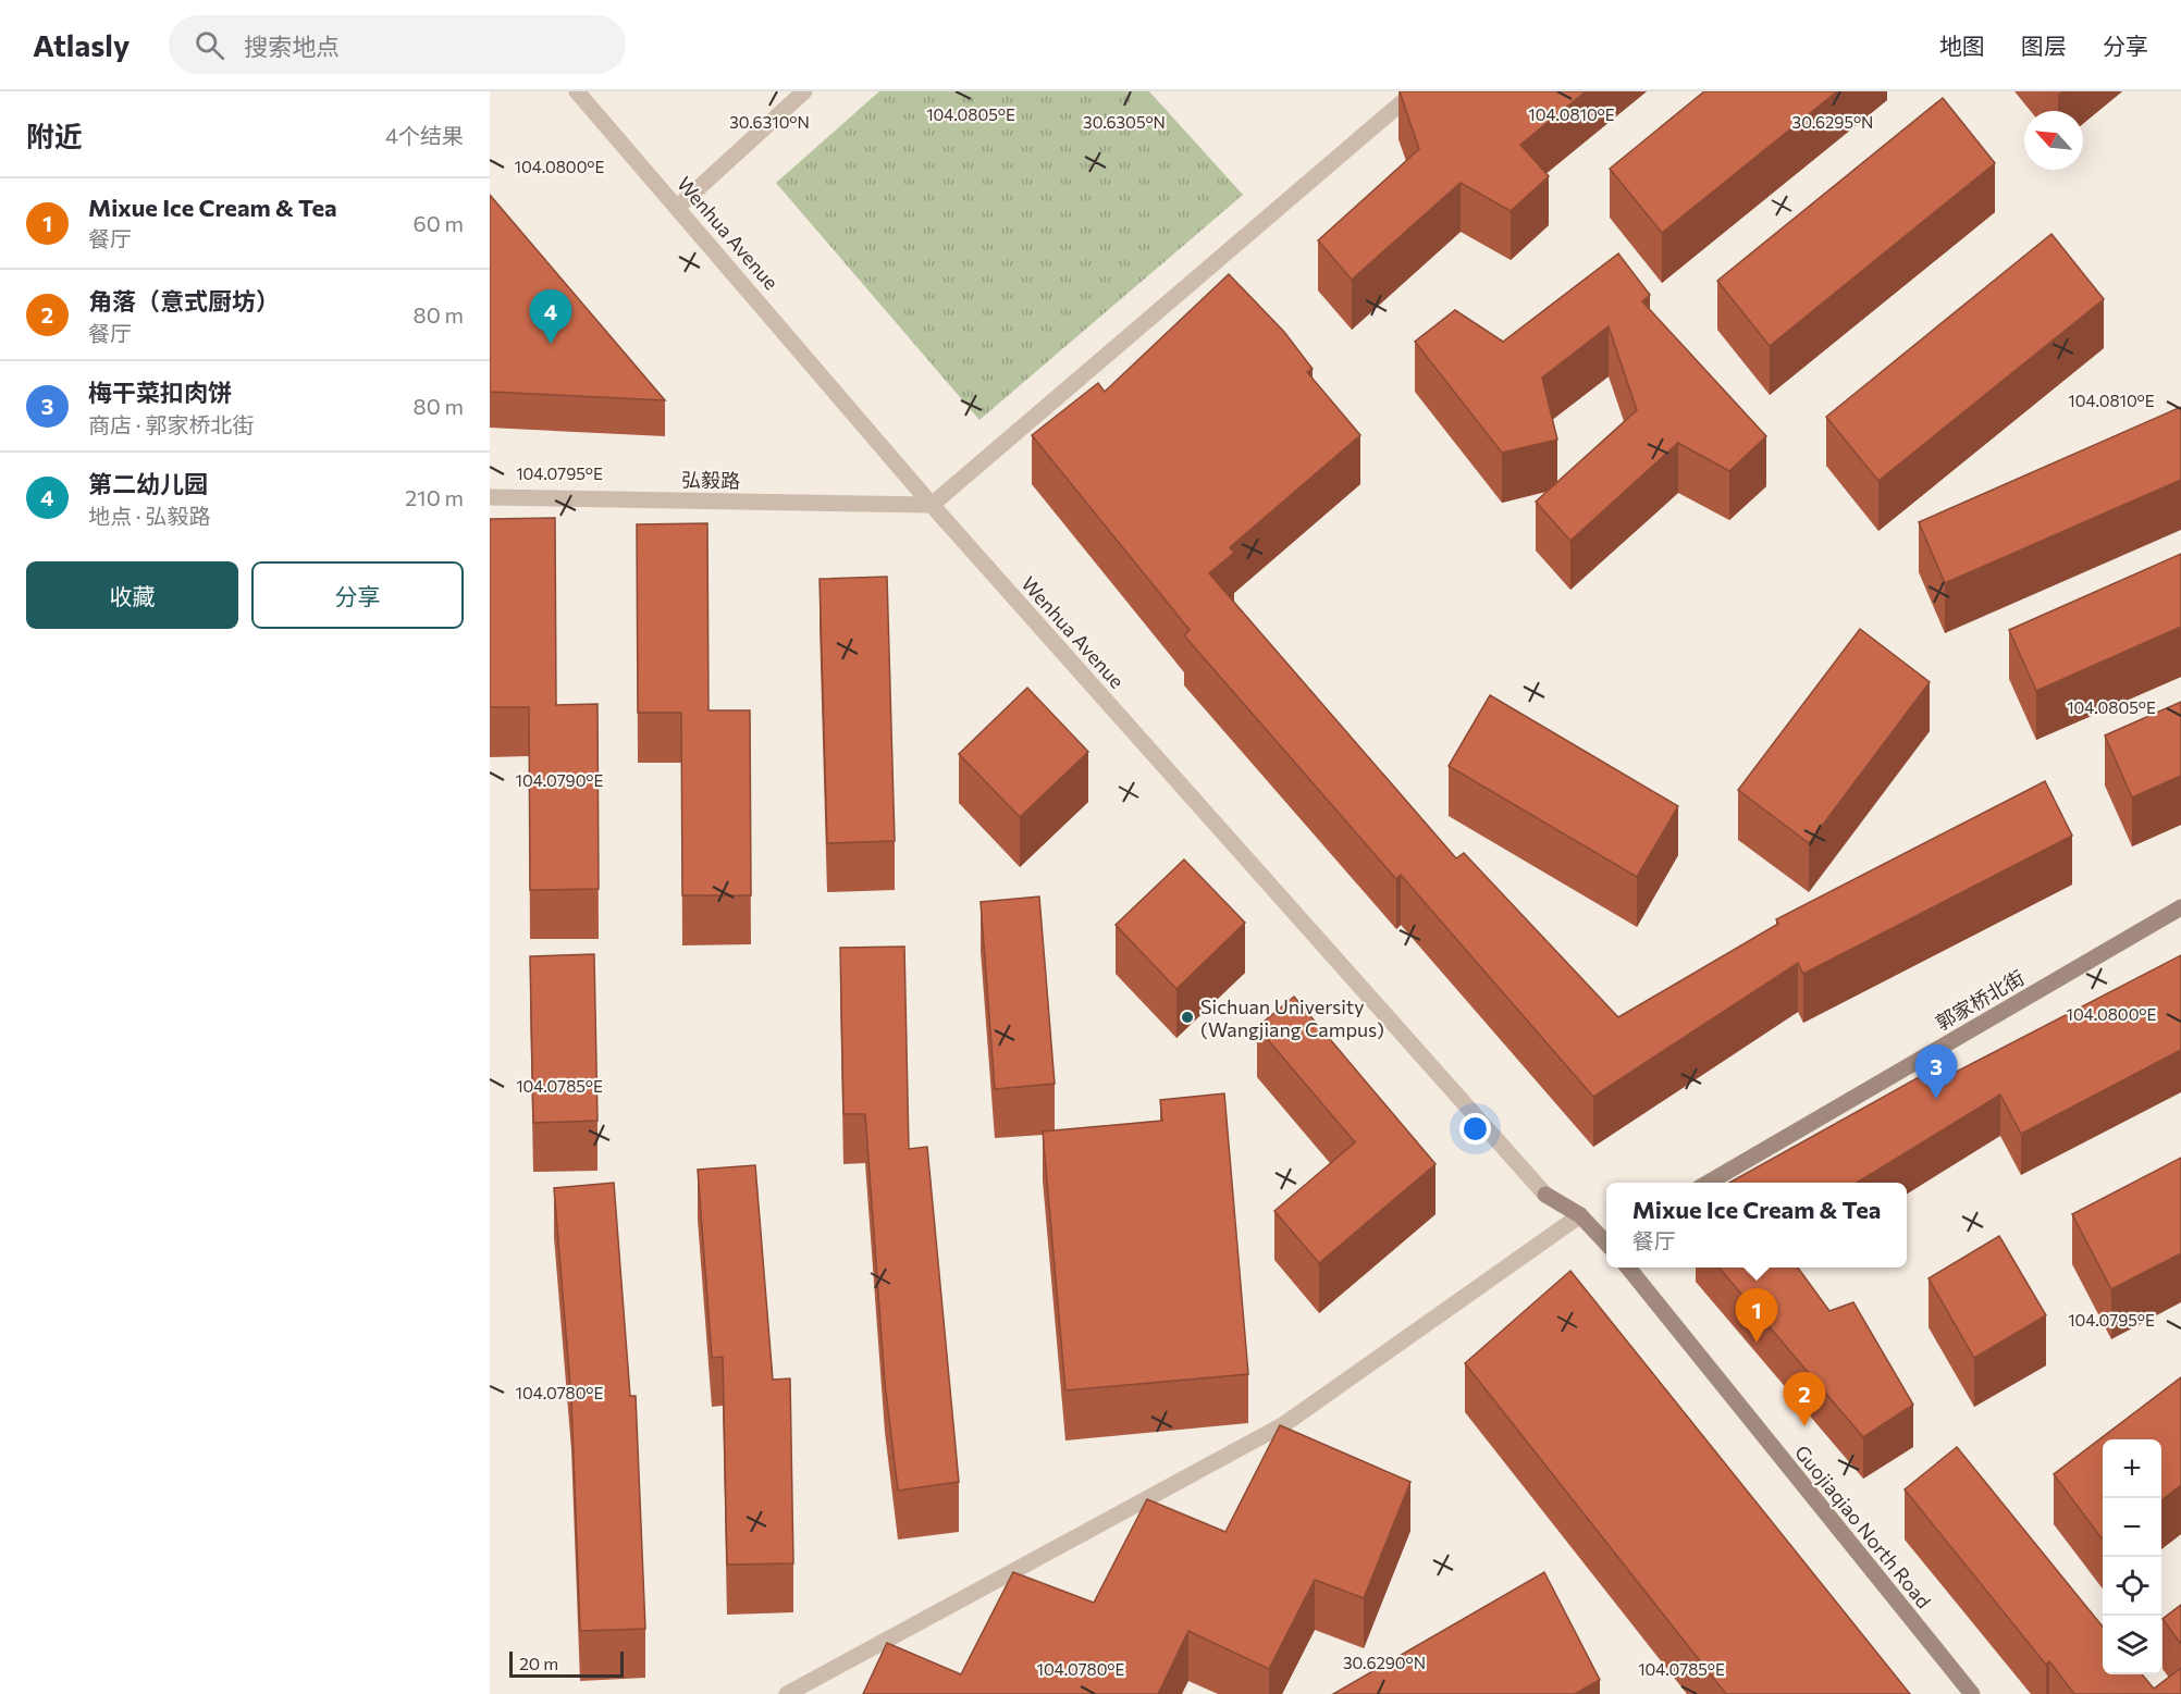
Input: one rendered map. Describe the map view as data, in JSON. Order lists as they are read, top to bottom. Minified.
{"streets":{"street":["Wenhua Avenue","弘毅路","郭家桥北街","Guojiaqiao North Road"]},"crossings":[["Wenhua Avenue","弘毅路"]],"places":["Sichuan University (Wangjiang Campus)"],"scale_bar":"20 m","north":"top left","page":{"header":"Atlasly","search":"搜索地点","nav":["地图","图层","分享"],"heading":["附近","4个结果"],"list":[{"mark":"1","name":"Mixue Ice Cream & Tea","note":"餐厅","value":"60 m"},{"mark":"2","name":"角落（意式厨坊）","note":"餐厅","value":"80 m"},{"mark":"3","name":"梅干菜扣肉饼","note":"商店 · 郭家桥北街","value":"80 m"},{"mark":"4","name":"第二幼儿园","note":"地点 · 弘毅路","value":"210 m"}],"pins":["4","3","1","2"],"buttons":["收藏","分享"],"popup":["Mixue Ice Cream & Tea","餐厅"],"map_buttons":["+","−"],"scale":"20 m"},"coordinates":["104.0805°E","104.0810°E","30.6310°N","30.6305°N","30.6295°N","104.0800°E","104.0795°E","104.0790°E","104.0785°E","104.0780°E","30.6290°N"]}
